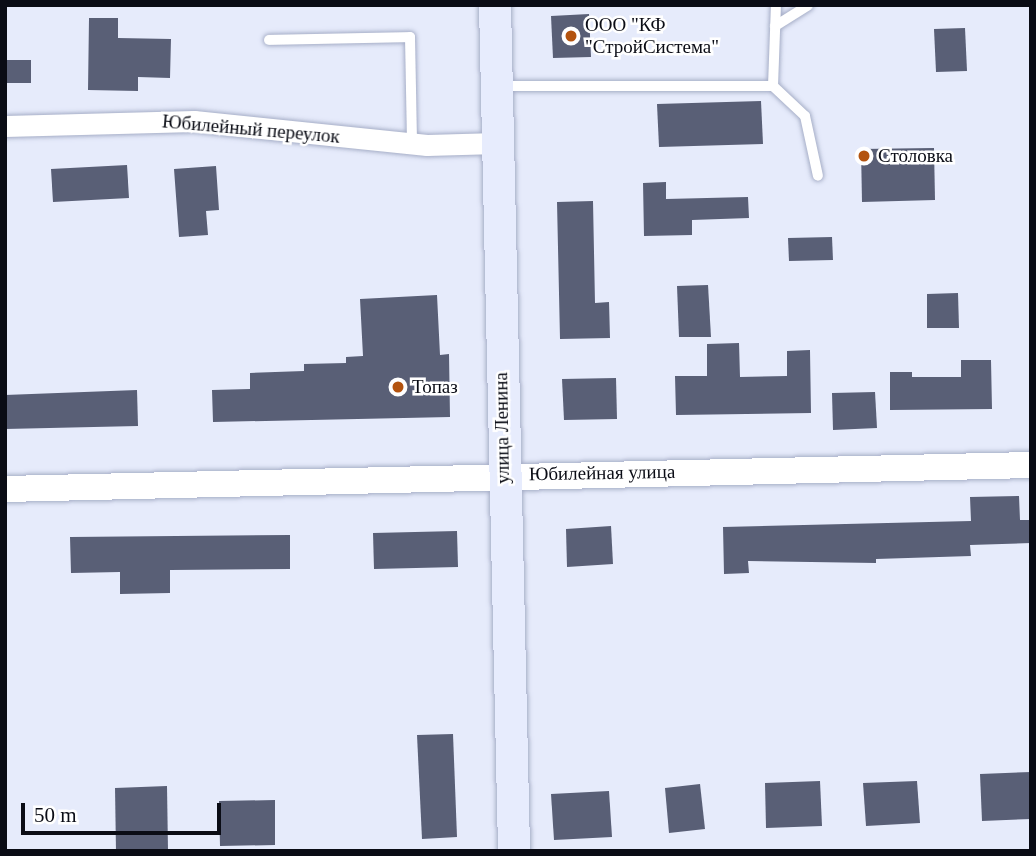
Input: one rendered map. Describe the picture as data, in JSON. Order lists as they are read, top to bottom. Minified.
{"streets":{"main road":["улица Ленина"],"street":["Юбилейный переулок","Юбилейная улица"]},"crossings":[["Юбилейный переулок","улица Ленина"],["улица Ленина","Юбилейная улица"]],"places":["ООО \"КФ \"СтройСистема\"","Столовка","Топаз"],"scale_bar":"50 m"}
